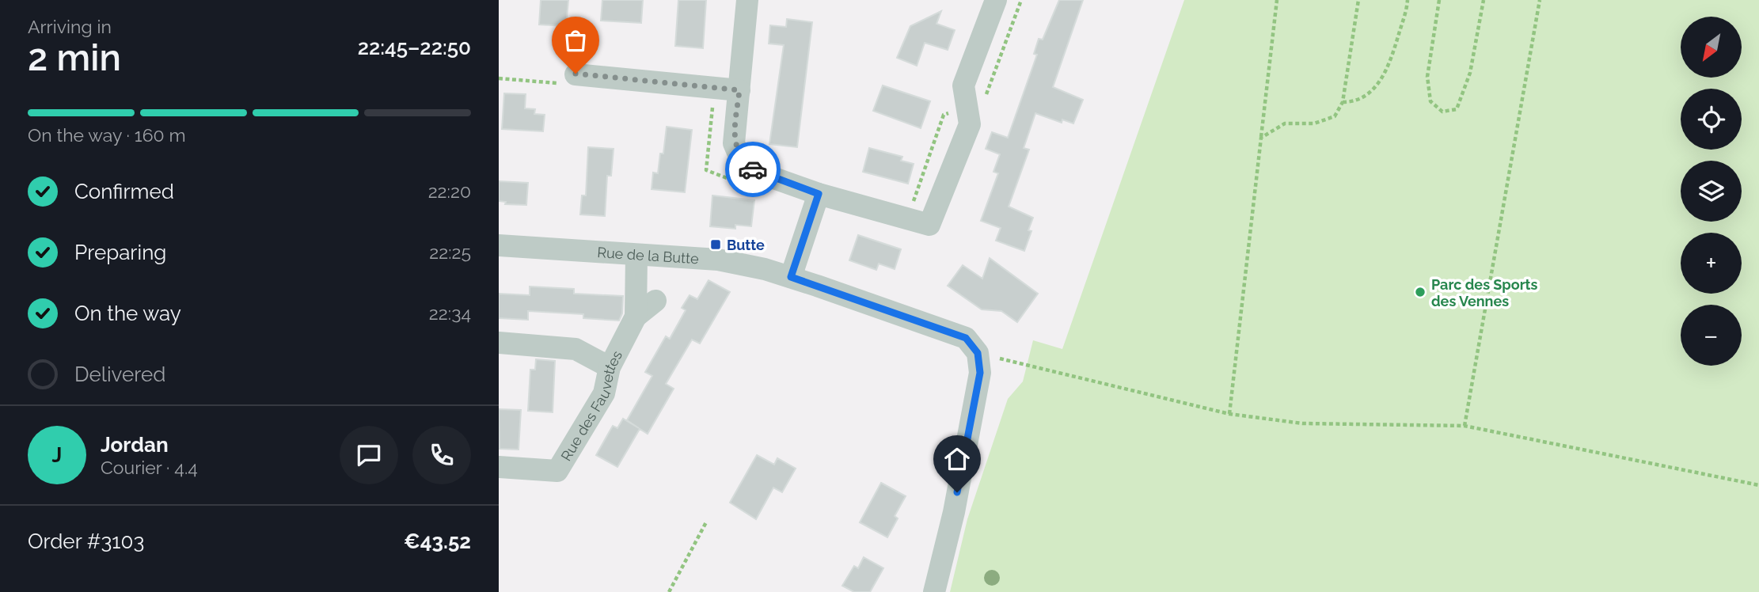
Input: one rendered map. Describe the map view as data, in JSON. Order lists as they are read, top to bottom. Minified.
{"streets":{"street":["Rue de la Butte","Rue des Fauvettes"]},"crossings":[["Rue de la Butte","Rue des Fauvettes"]],"places":{"transit":["Butte"],"other":["Parc des Sports des Vennes"]},"north":"bottom left","page":{"heading":["2 min","Arriving in","22:45–22:50"],"panel":["Jordan","Courier · 4.4","Order #3103","€43.52"],"map_buttons":["+","−"],"bar":"On the way · 160 m","list":[["Confirmed","22:20"],["Preparing","22:25"],["On the way","22:34"],"Delivered"],"round":"J"}}
